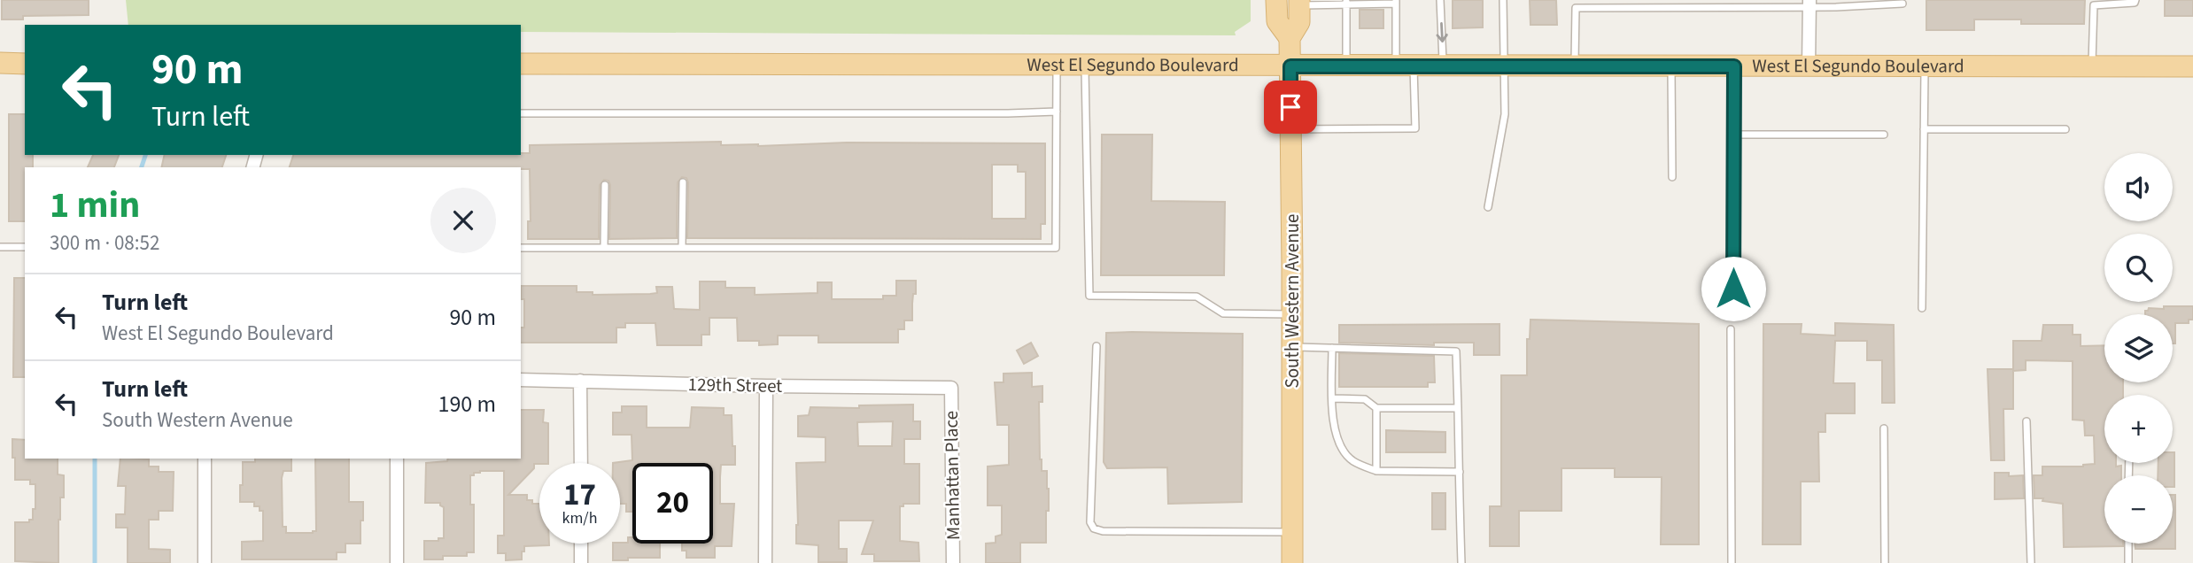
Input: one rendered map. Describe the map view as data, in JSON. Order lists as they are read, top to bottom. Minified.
{"streets":{"main road":["West El Segundo Boulevard","South Western Avenue"],"street":["129th Street","Manhattan Place"]},"crossings":[["West El Segundo Boulevard","South Western Avenue"],["129th Street","Manhattan Place"]],"page":{"turn":["90 m","Turn left"],"map_buttons":["+","−"],"heading":["1 min","300 m · 08:52"],"list":[{"name":"Turn left","note":"West El Segundo Boulevard","value":"90 m"},{"name":"Turn left","note":"South Western Avenue","value":"190 m"}],"speed":"17 km/h","limit":"20"}}
